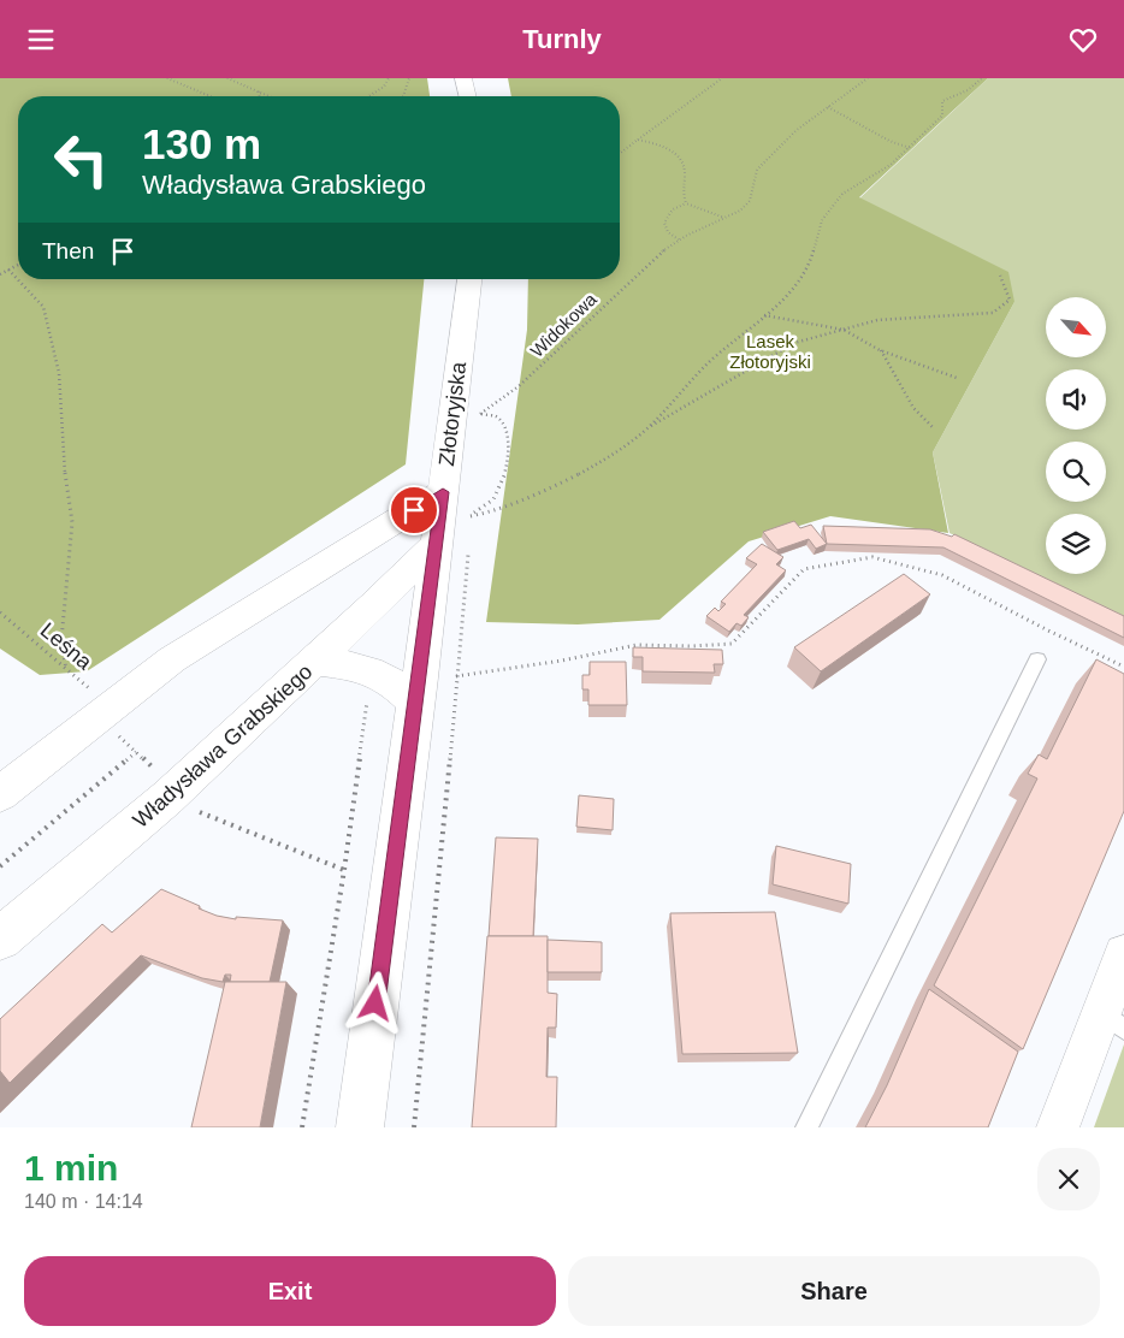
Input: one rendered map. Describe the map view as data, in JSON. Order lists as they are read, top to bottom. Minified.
{"streets":{"street":["Złotoryjska","Władysława Grabskiego"],"path":["Widokowa","Leśna"]},"crossings":[["Złotoryjska","Władysława Grabskiego"]],"parks":["Lasek Złotoryjski"],"north":"bottom right","page":{"header":"Turnly","turn":["130 m","Władysława Grabskiego"],"then":"Then","heading":["1 min","140 m · 14:14"],"buttons":["Exit","Share"]}}
